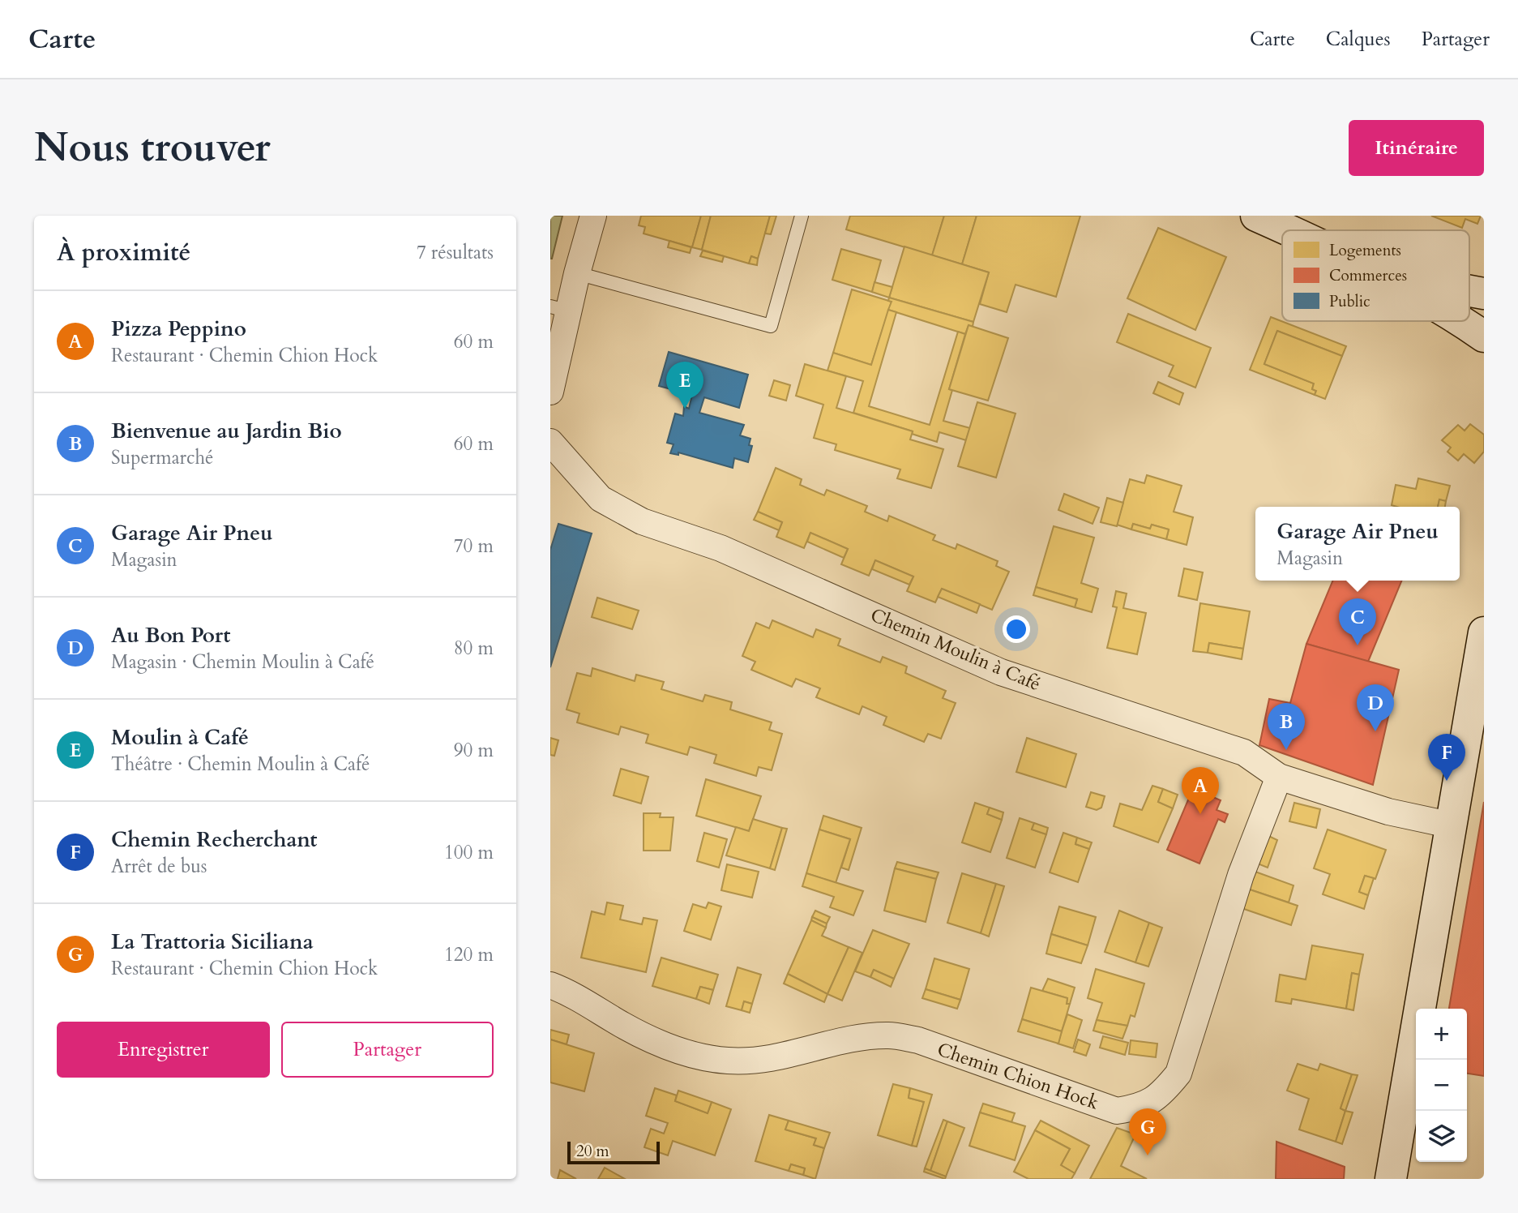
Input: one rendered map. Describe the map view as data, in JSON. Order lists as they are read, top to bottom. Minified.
{"streets":{"street":["Chemin Moulin à Café","Chemin Chion Hock"]},"crossings":[["Chemin Moulin à Café","Chemin Chion Hock"]],"legend":["Logements","Commerces","Public"],"scale_bar":"20 m","page":{"header":"Carte","nav":["Carte","Calques","Partager"],"buttons":["Itinéraire",["Enregistrer","Partager"]],"title":"Nous trouver","heading":["À proximité","7 résultats"],"list":[{"mark":"A","name":"Pizza Peppino","note":"Restaurant · Chemin Chion Hock","value":"60 m"},{"mark":"B","name":"Bienvenue au Jardin Bio","note":"Supermarché","value":"60 m"},{"mark":"C","name":"Garage Air Pneu","note":"Magasin","value":"70 m"},{"mark":"D","name":"Au Bon Port","note":"Magasin · Chemin Moulin à Café","value":"80 m"},{"mark":"E","name":"Moulin à Café","note":"Théâtre · Chemin Moulin à Café","value":"90 m"},{"mark":"F","name":"Chemin Recherchant","note":"Arrêt de bus","value":"100 m"},{"mark":"G","name":"La Trattoria Siciliana","note":"Restaurant · Chemin Chion Hock","value":"120 m"}],"pins":["E","C","D","B","F","A","G"],"popup":["Garage Air Pneu","Magasin"],"map_buttons":["+","−"],"scale":"20 m"}}
